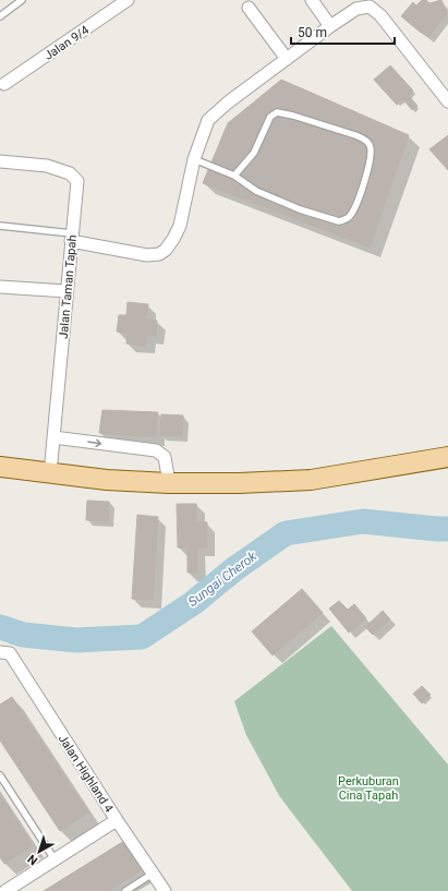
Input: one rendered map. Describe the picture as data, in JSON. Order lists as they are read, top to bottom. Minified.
{"streets":{"street":["Jalan 9/4","Jalan Taman Tapah","Jalan Highland 4"]},"water":["Sungai Cherok"],"parks":["Perkuburan Cina Tapah"],"scale_bar":"50 m","north":"bottom left"}
